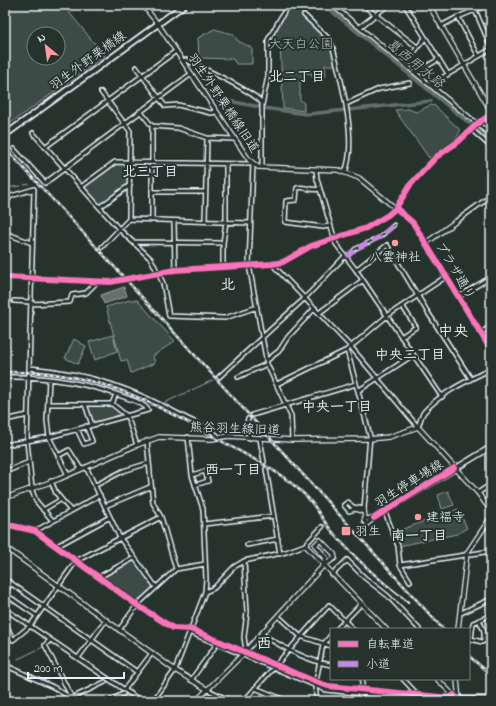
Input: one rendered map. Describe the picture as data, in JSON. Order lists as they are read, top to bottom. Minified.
{"streets":{"main road":["羽生外野栗橋線","羽生停車場線"],"street":["羽生外野栗橋線旧道","プラザ通り","熊谷羽生線旧道"]},"crossings":[["羽生外野栗橋線","羽生外野栗橋線旧道"],["羽生外野栗橋線旧道","プラザ通り"]],"districts":["北二丁目","北三丁目","北","中央","中央二丁目","中央一丁目","西一丁目","南一丁目","西"],"water":["葛西用水路"],"parks":["大天白公園"],"places":{"other":["八雲神社","建福寺"],"transit":["羽生"]},"legend":["自転車道","小道"],"scale_bar":"200 m","north":"top left"}
